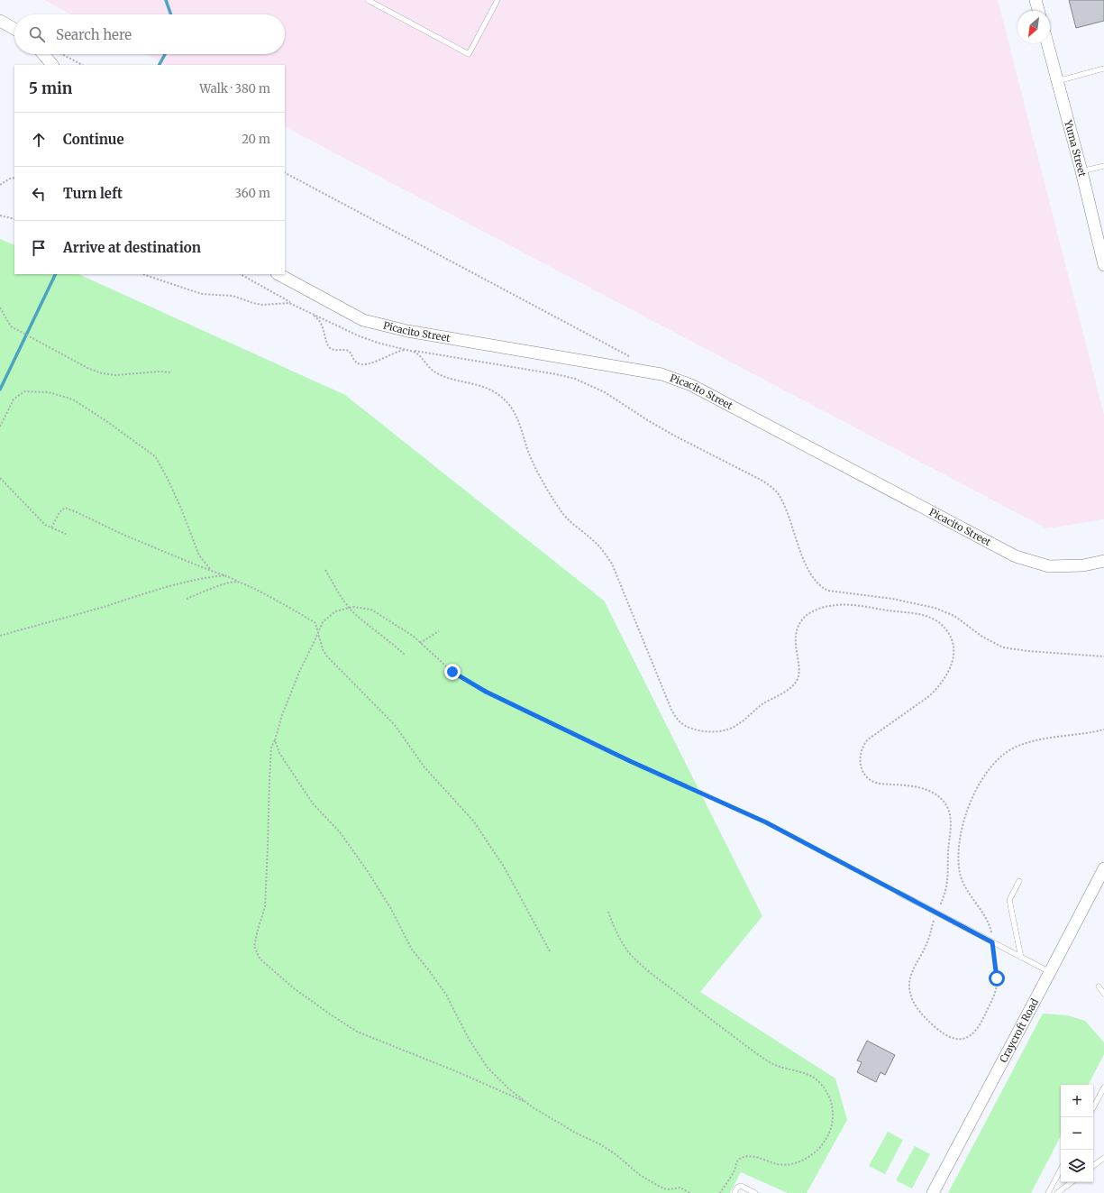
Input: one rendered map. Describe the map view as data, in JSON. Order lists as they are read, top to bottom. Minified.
{"streets":{"street":["Yuma Street","Picacito Street","Craycroft Road"]},"north":"bottom left","page":{"search":"Search here","heading":["5 min","Walk · 380 m"],"list":[["Continue","20 m"],["Turn left","360 m"],"Arrive at destination"],"map_buttons":["+","−"]}}
